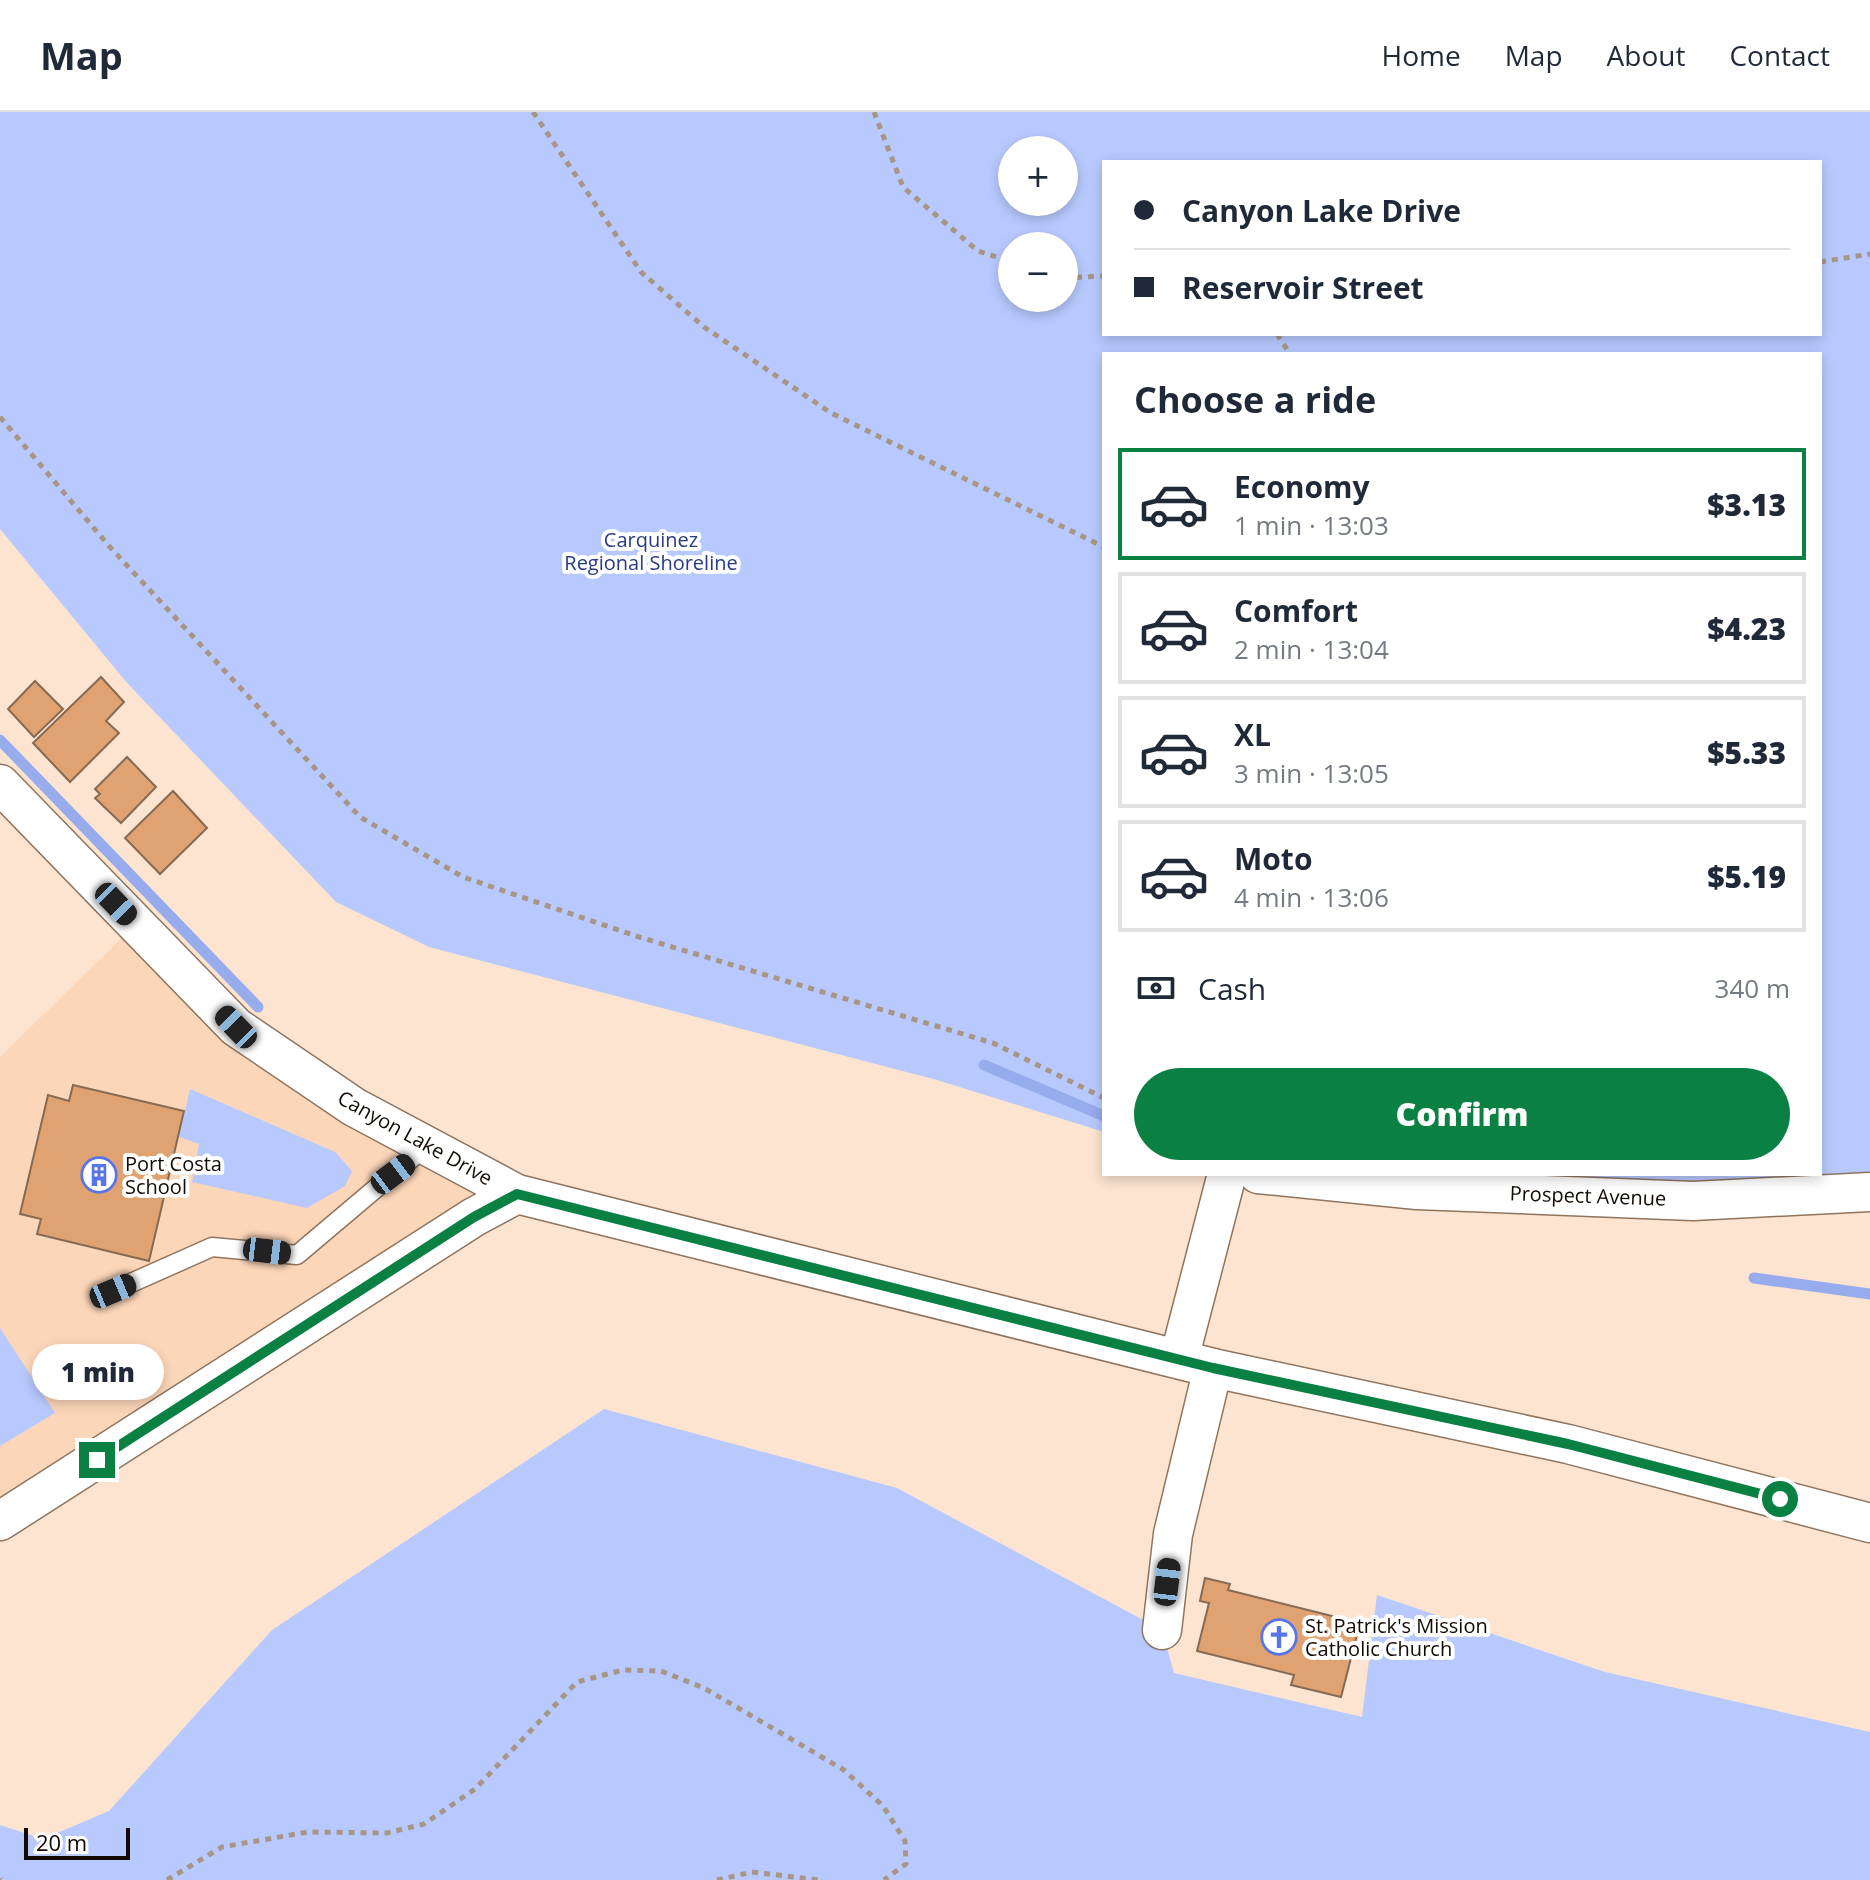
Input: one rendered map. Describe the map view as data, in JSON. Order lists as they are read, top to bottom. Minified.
{"streets":{"street":["Canyon Lake Drive","Prospect Avenue"]},"parks":["Carquinez Regional Shoreline"],"places":{"building":["Port Costa School"],"church":["St. Patrick's Mission Catholic Church"]},"scale_bar":"20 m","page":{"header":"Map","nav":["Home","Map","About","Contact"],"map_buttons":["+","−"],"banner":["Canyon Lake Drive","Reservoir Street"],"heading":"Choose a ride","list":[{"name":"Economy","note":"1 min · 13:03","value":"$3.13"},{"name":"Comfort","note":"2 min · 13:04","value":"$4.23"},{"name":"XL","note":"3 min · 13:05","value":"$5.33"},{"name":"Moto","note":"4 min · 13:06","value":"$5.19"}],"pay":["Cash","340 m"],"buttons":"Confirm","bubble":"1 min","scale":"20 m"}}
